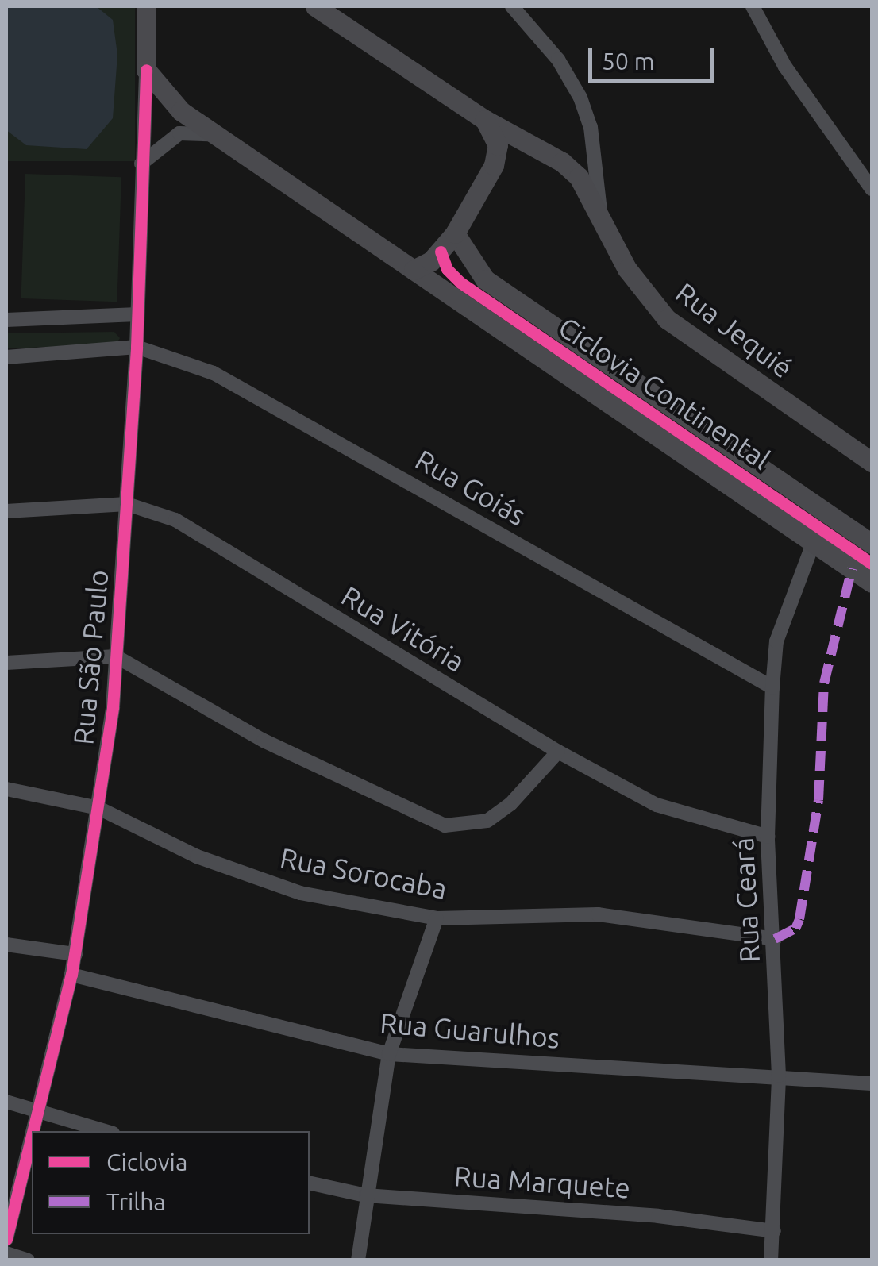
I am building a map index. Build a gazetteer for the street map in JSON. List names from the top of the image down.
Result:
{
  "streets": {
    "main road": ["Rua Jequié"],
    "street": [
      "Rua Goiás",
      "Rua Vitória",
      "Rua São Paulo",
      "Rua Sorocaba",
      "Rua Ceará",
      "Rua Guarulhos",
      "Rua Marquete"
    ],
    "cycle path": ["Ciclovia Continental"]
  },
  "crossings": [
    ["Rua Goiás", "Rua São Paulo"],
    ["Rua Goiás", "Rua Ceará"],
    ["Rua Vitória", "Rua São Paulo"],
    ["Rua Vitória", "Rua Ceará"],
    ["Rua São Paulo", "Rua Sorocaba"],
    ["Rua São Paulo", "Rua Guarulhos"],
    ["Rua Sorocaba", "Rua Ceará"],
    ["Rua Ceará", "Rua Guarulhos"],
    ["Rua Ceará", "Rua Marquete"]
  ],
  "legend": ["Ciclovia", "Trilha"],
  "scale_bar": "50 m"
}
